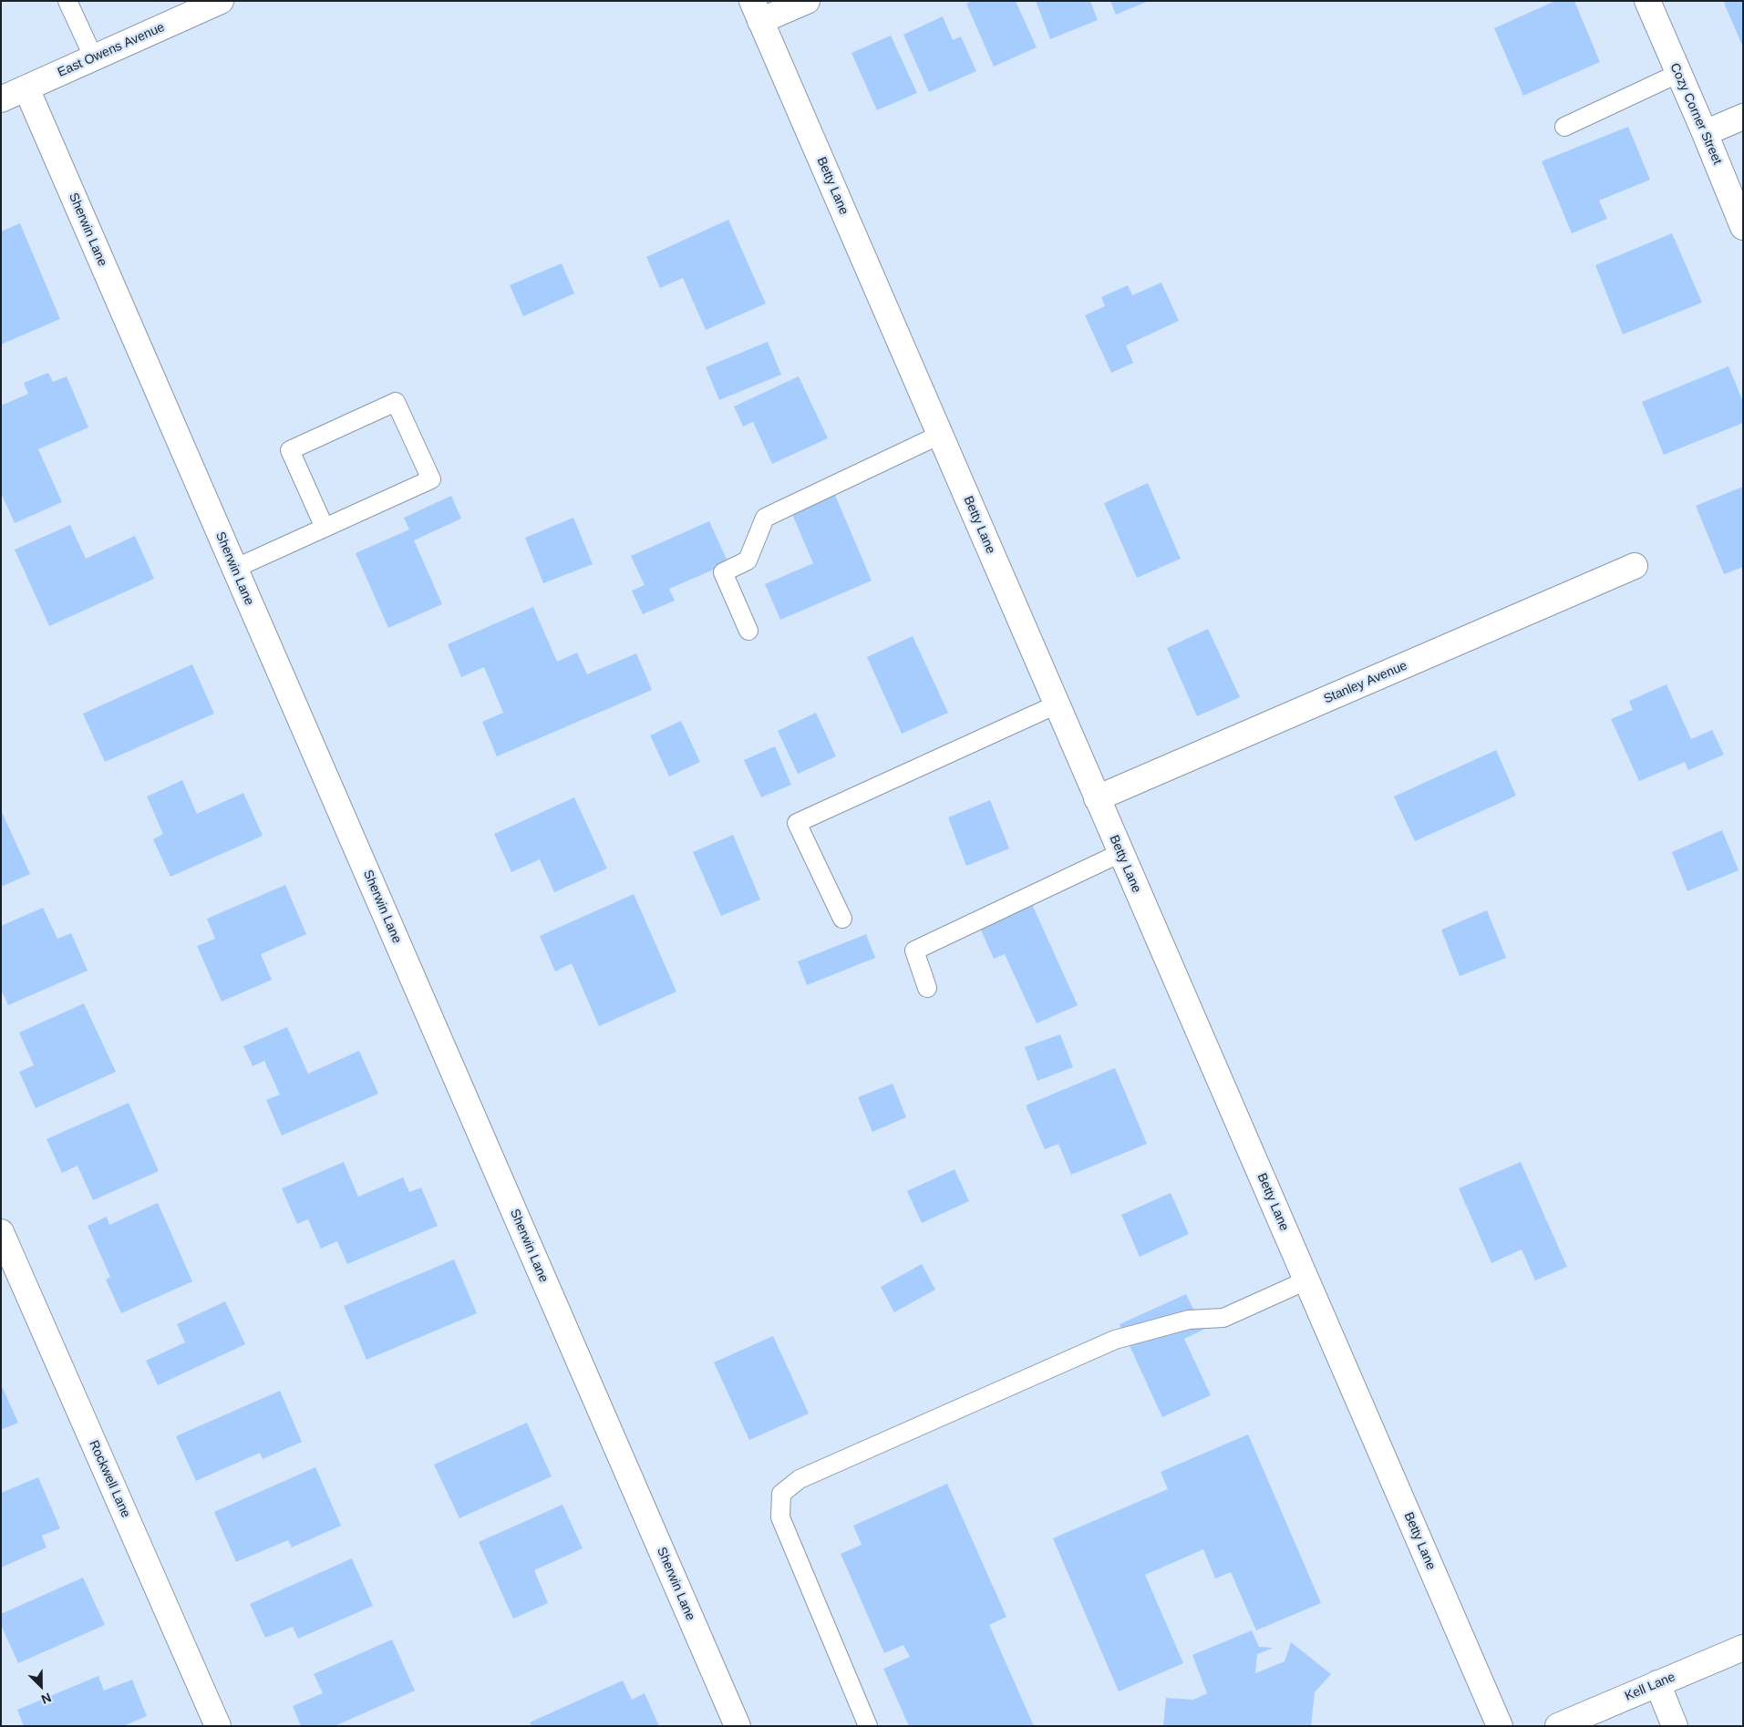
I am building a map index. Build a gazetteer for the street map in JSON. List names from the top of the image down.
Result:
{
  "streets": {
    "street": [
      "East Owens Avenue",
      "Cozy Corner Street",
      "Betty Lane",
      "Sherwin Lane",
      "Stanley Avenue",
      "Rockwell Lane",
      "Kell Lane"
    ]
  },
  "crossings": [
    ["East Owens Avenue", "Sherwin Lane"],
    ["Betty Lane", "Stanley Avenue"]
  ],
  "north": "bottom right"
}
